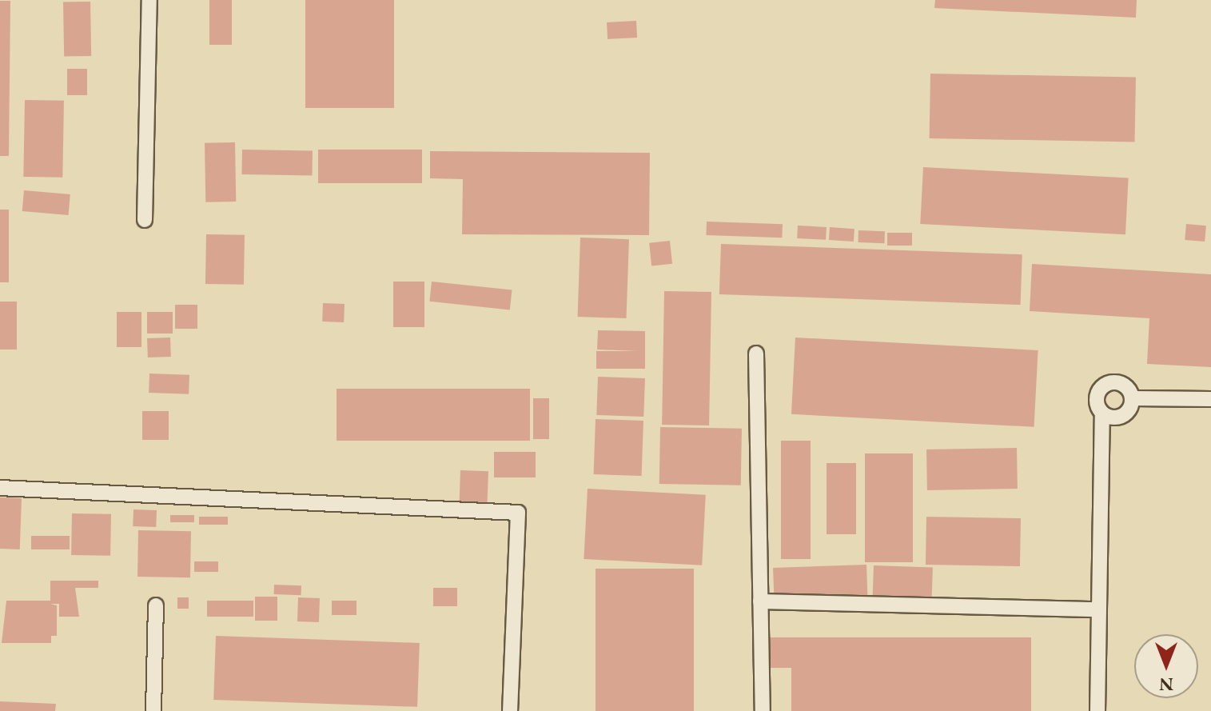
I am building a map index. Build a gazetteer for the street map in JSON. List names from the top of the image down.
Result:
{
  "north": "bottom"
}
